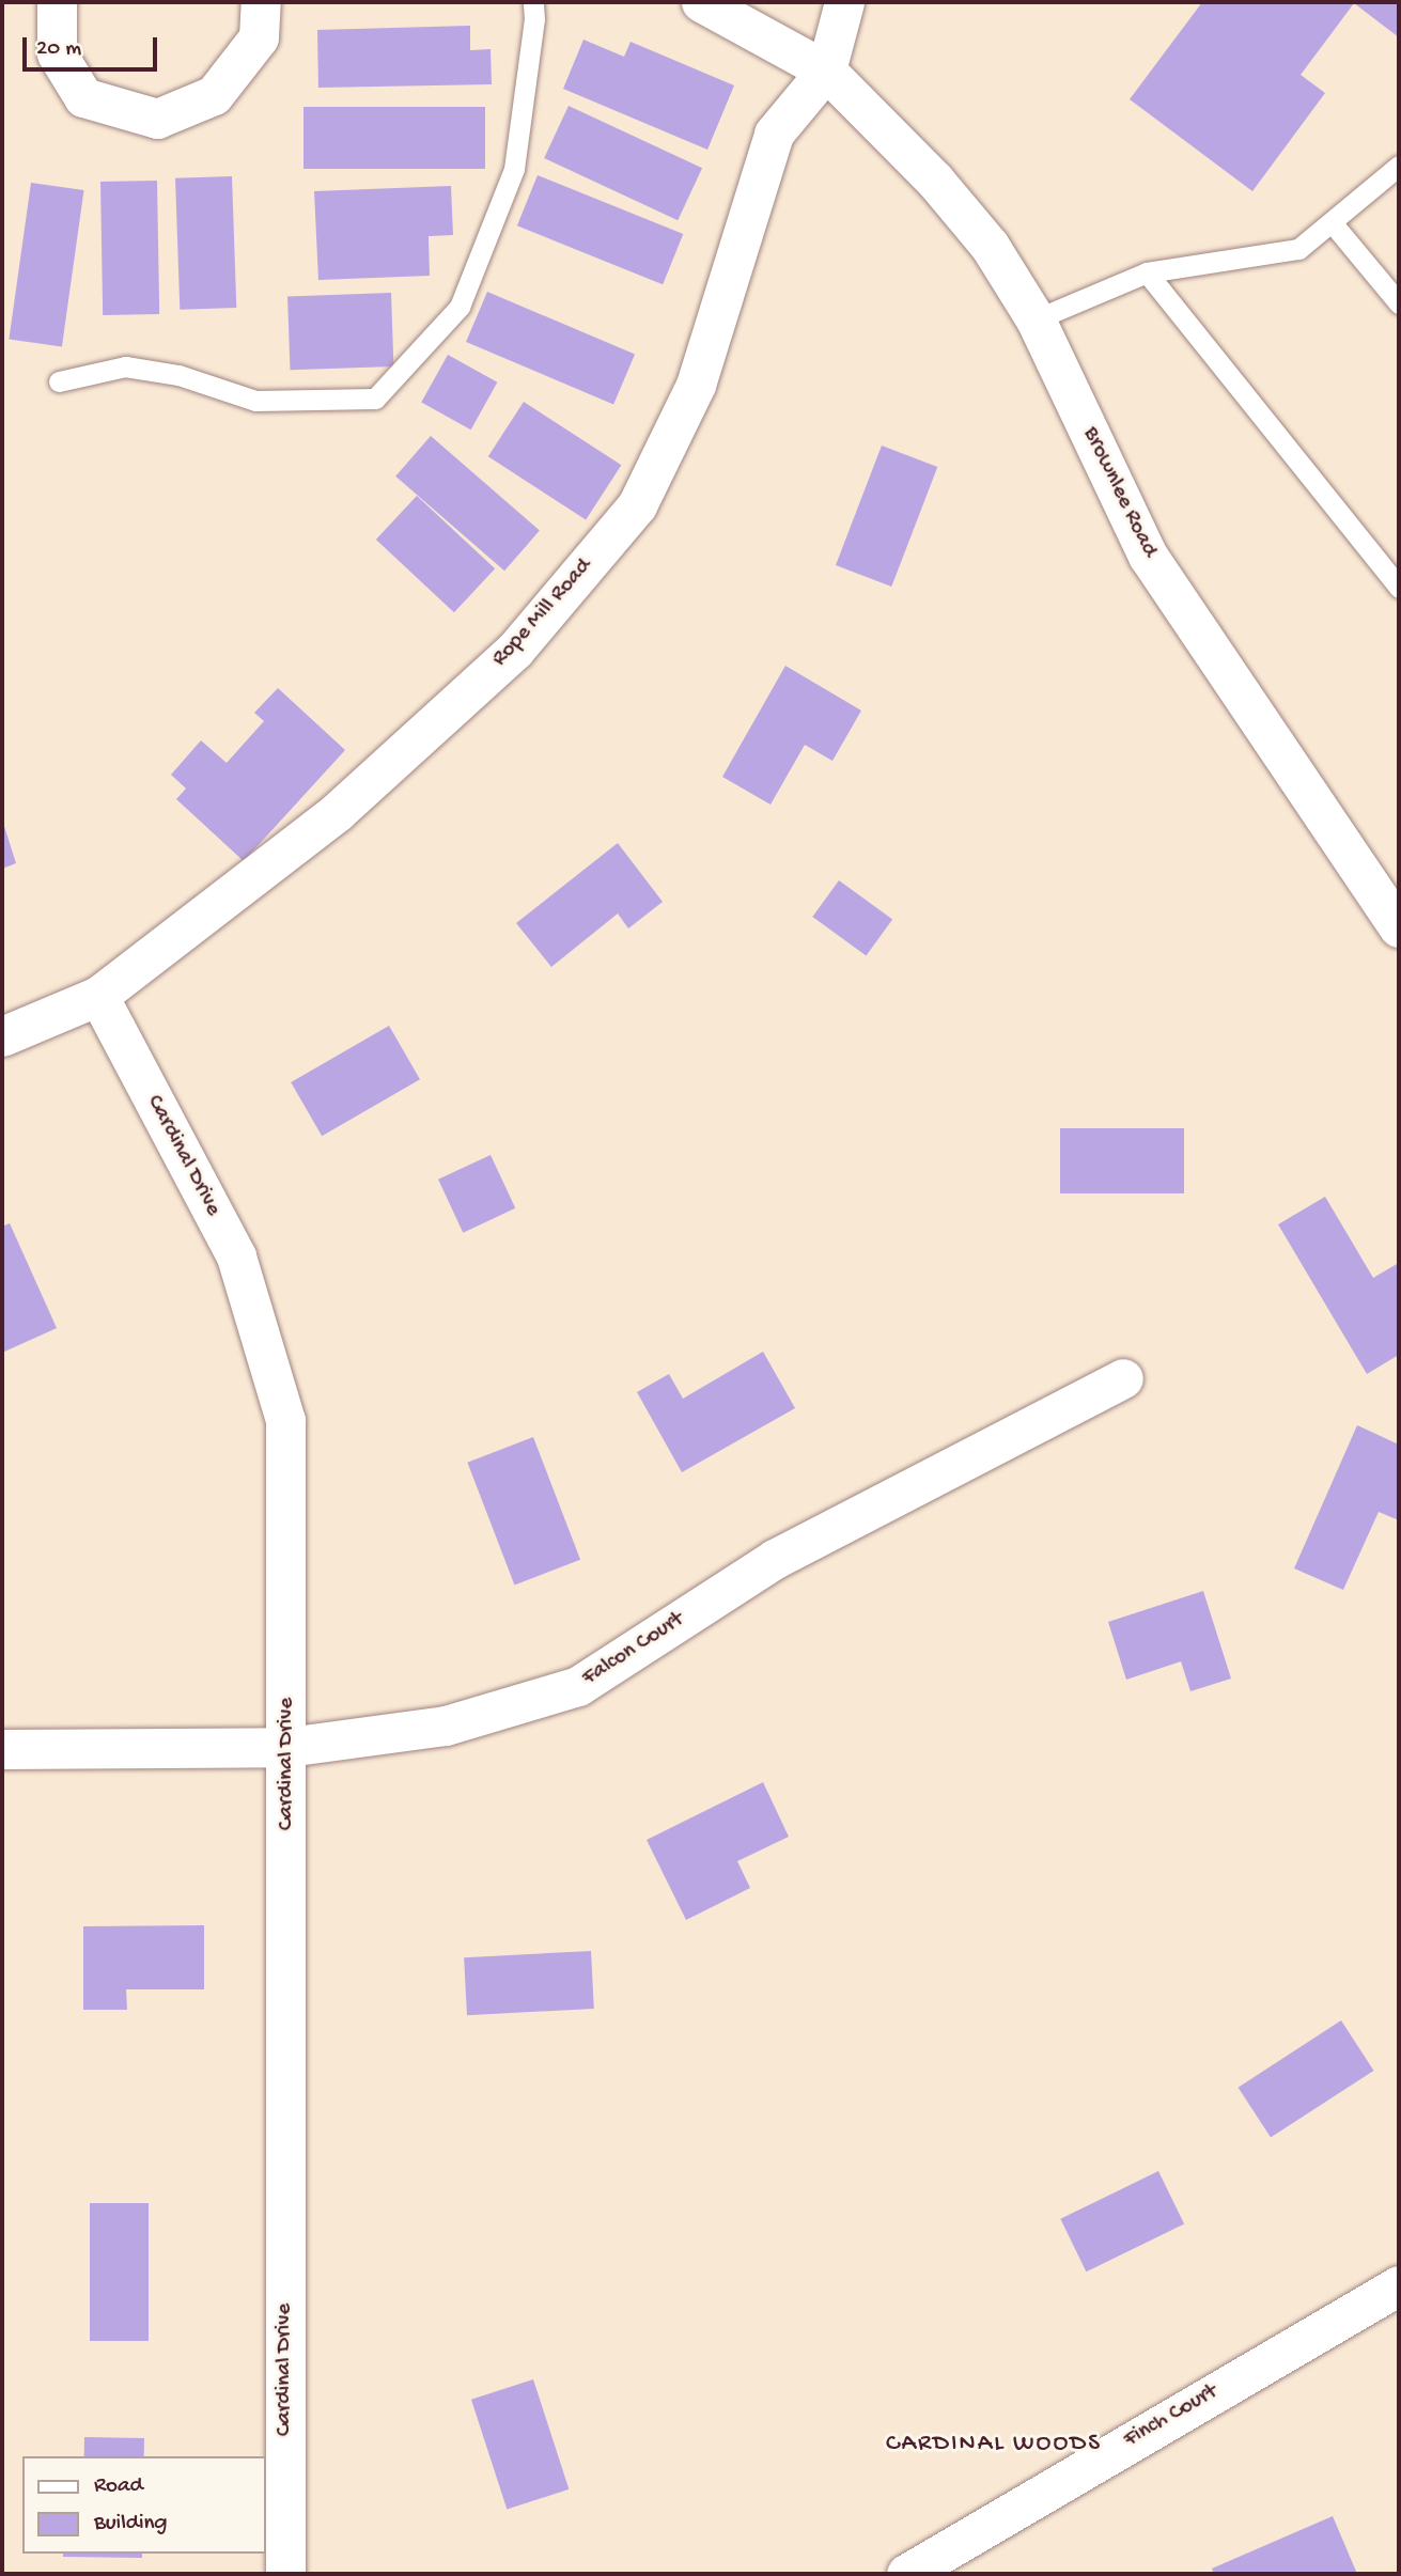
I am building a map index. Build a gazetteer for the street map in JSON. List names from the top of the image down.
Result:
{
  "streets": {
    "street": [
      "Brownlee Road",
      "Rope Mill Road",
      "Cardinal Drive",
      "Falcon Court",
      "Finch Court"
    ]
  },
  "crossings": [
    ["Brownlee Road", "Rope Mill Road"],
    ["Rope Mill Road", "Cardinal Drive"],
    ["Cardinal Drive", "Falcon Court"]
  ],
  "districts": ["CARDINAL WOODS"],
  "legend": ["Road", "Building"],
  "scale_bar": "20 m"
}
